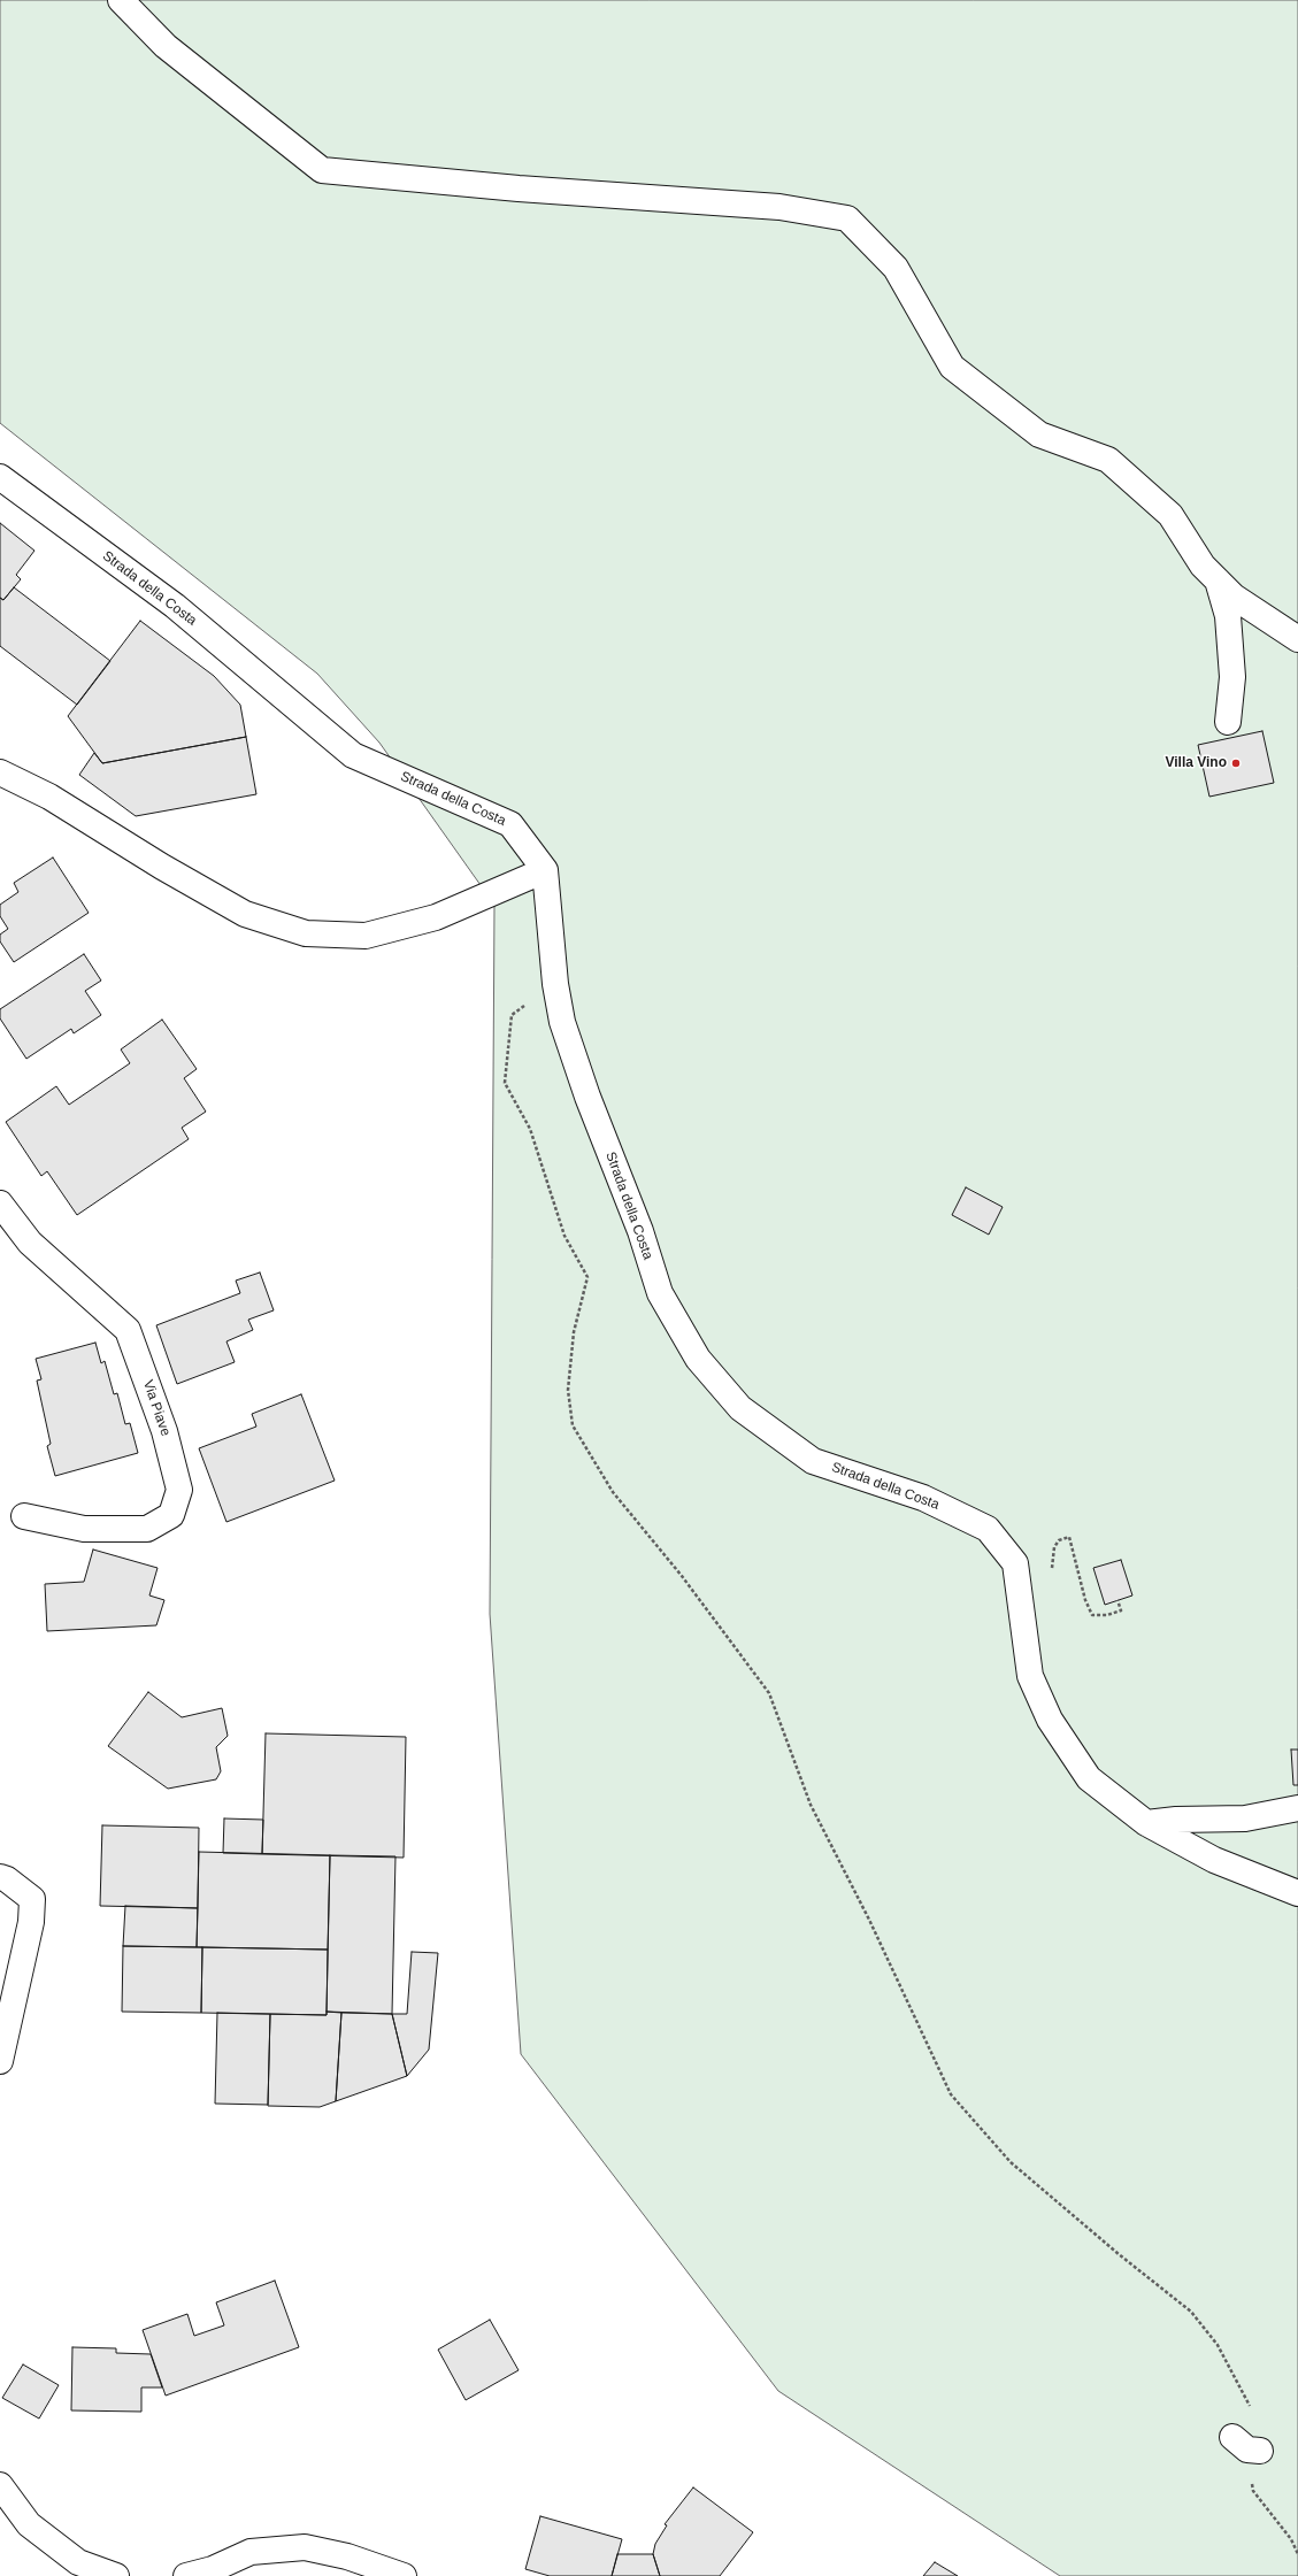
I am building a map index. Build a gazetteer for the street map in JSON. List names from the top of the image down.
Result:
{
  "streets": {
    "street": ["Strada della Costa", "Via Piave"]
  },
  "places": ["Villa Vino"]
}
